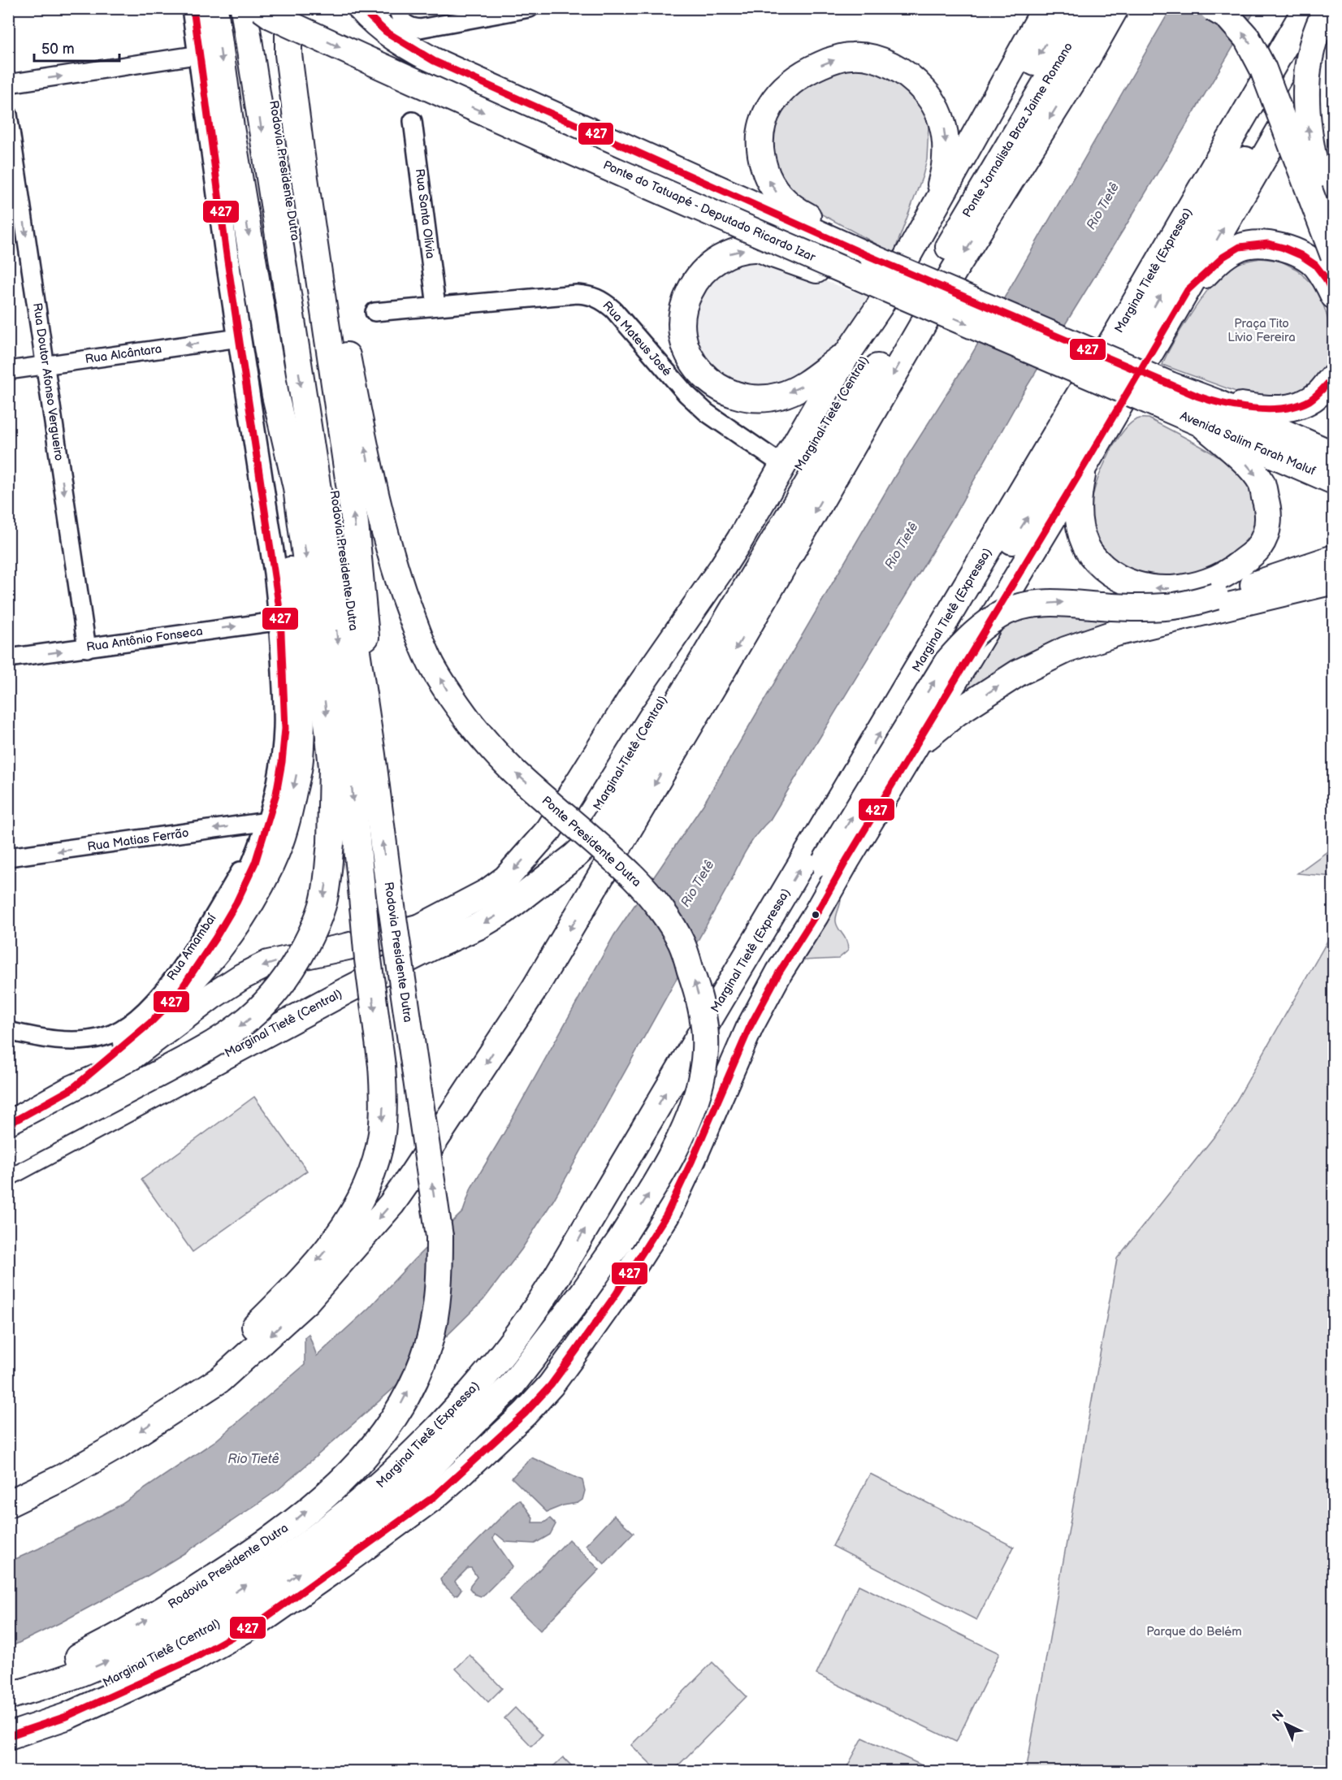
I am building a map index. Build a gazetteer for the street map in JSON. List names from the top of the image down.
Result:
{
  "streets": {
    "highway": [
      "Ponte Jornalista Braz Jaime Romano",
      "Rodovia Presidente Dutra",
      "Ponte do Tatuapé - Deputado Ricardo Izar",
      "Marginal Tietê (Expressa)",
      "Marginal Tietê (Central)",
      "Avenida Salim Farah Maluf",
      "Ponte Presidente Dutra"
    ],
    "main road": ["Rua Amambaí"],
    "street": [
      "Rua Santa Olívia",
      "Rua Mateus José",
      "Rua Alcântara",
      "Rua Doutor Afonso Vergueiro",
      "Rua Antônio Fonseca",
      "Rua Matias Ferrão"
    ]
  },
  "crossings": [
    ["Ponte Jornalista Braz Jaime Romano", "Marginal Tietê (Central)"],
    ["Rodovia Presidente Dutra", "Ponte do Tatuapé - Deputado Ricardo Izar"],
    ["Ponte do Tatuapé - Deputado Ricardo Izar", "Avenida Salim Farah Maluf"],
    ["Rua Santa Olívia", "Rua Mateus José"],
    ["Rua Alcântara", "Rua Doutor Afonso Vergueiro"],
    ["Rua Alcântara", "Rua Amambaí"],
    ["Rua Doutor Afonso Vergueiro", "Rua Antônio Fonseca"],
    ["Marginal Tietê (Central)", "Ponte Presidente Dutra"],
    ["Rua Antônio Fonseca", "Rua Amambaí"],
    ["Rua Matias Ferrão", "Rua Amambaí"]
  ],
  "one_way": [
    "Rua Alcântara",
    "Rua Doutor Afonso Vergueiro",
    "Rua Antônio Fonseca",
    "Rua Matias Ferrão"
  ],
  "water": ["Rio Tietê"],
  "parks": ["Praça Tito Livio Fereira", "Parque do Belém"],
  "lines": ["transit line 427"],
  "scale_bar": "50 m",
  "north": "top left"
}
